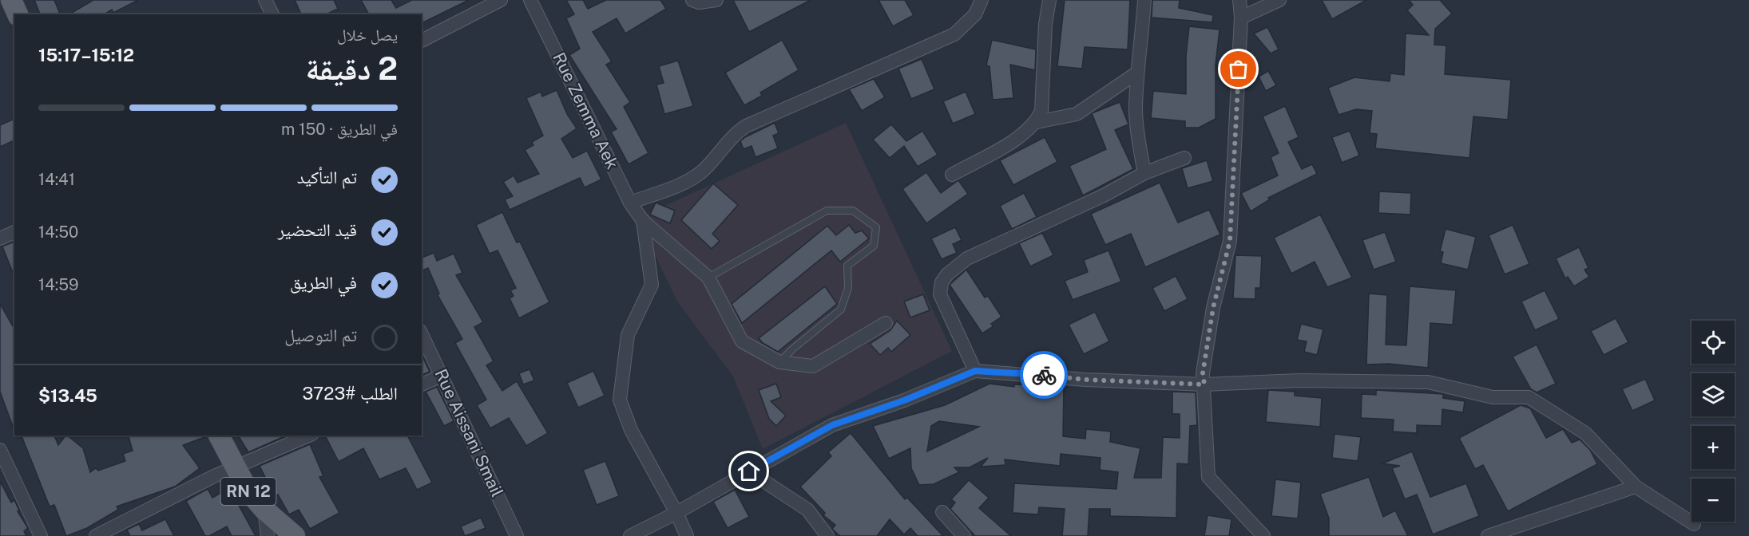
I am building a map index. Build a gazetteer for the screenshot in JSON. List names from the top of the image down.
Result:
{
  "streets": {
    "main road": ["RN 12"],
    "street": ["Rue Zemma Aek", "Rue Aissani Smail"]
  },
  "page": {
    "heading": ["2 دقيقة", "يصل خلال", "15:12–15:17"],
    "panel": ["الطلب #3723", "$13.45"],
    "bar": "في الطريق · 150 m",
    "list": [
      ["تم التأكيد", "14:41"],
      ["قيد التحضير", "14:50"],
      ["في الطريق", "14:59"],
      "تم التوصيل"
    ],
    "map_buttons": ["+", "−"]
  }
}
